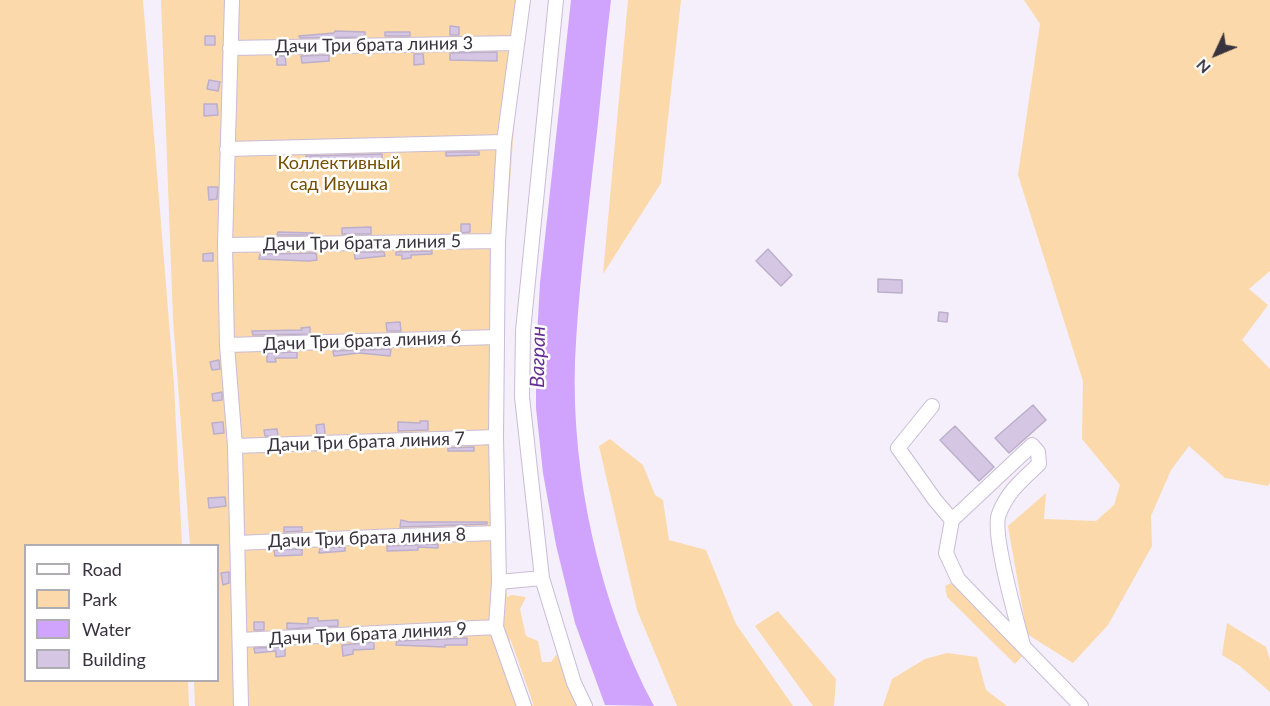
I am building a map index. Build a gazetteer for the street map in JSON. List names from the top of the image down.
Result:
{
  "streets": {
    "street": [
      "Дачи Три брата линия 3",
      "Дачи Три брата линия 5",
      "Дачи Три брата линия 6",
      "Дачи Три брата линия 7",
      "Дачи Три брата линия 8",
      "Дачи Три брата линия 9"
    ]
  },
  "water": ["Вагран"],
  "parks": ["Коллективный сад Ивушка"],
  "legend": [
    "Road",
    "Park",
    "Water",
    "Building"
  ],
  "north": "bottom left"
}
